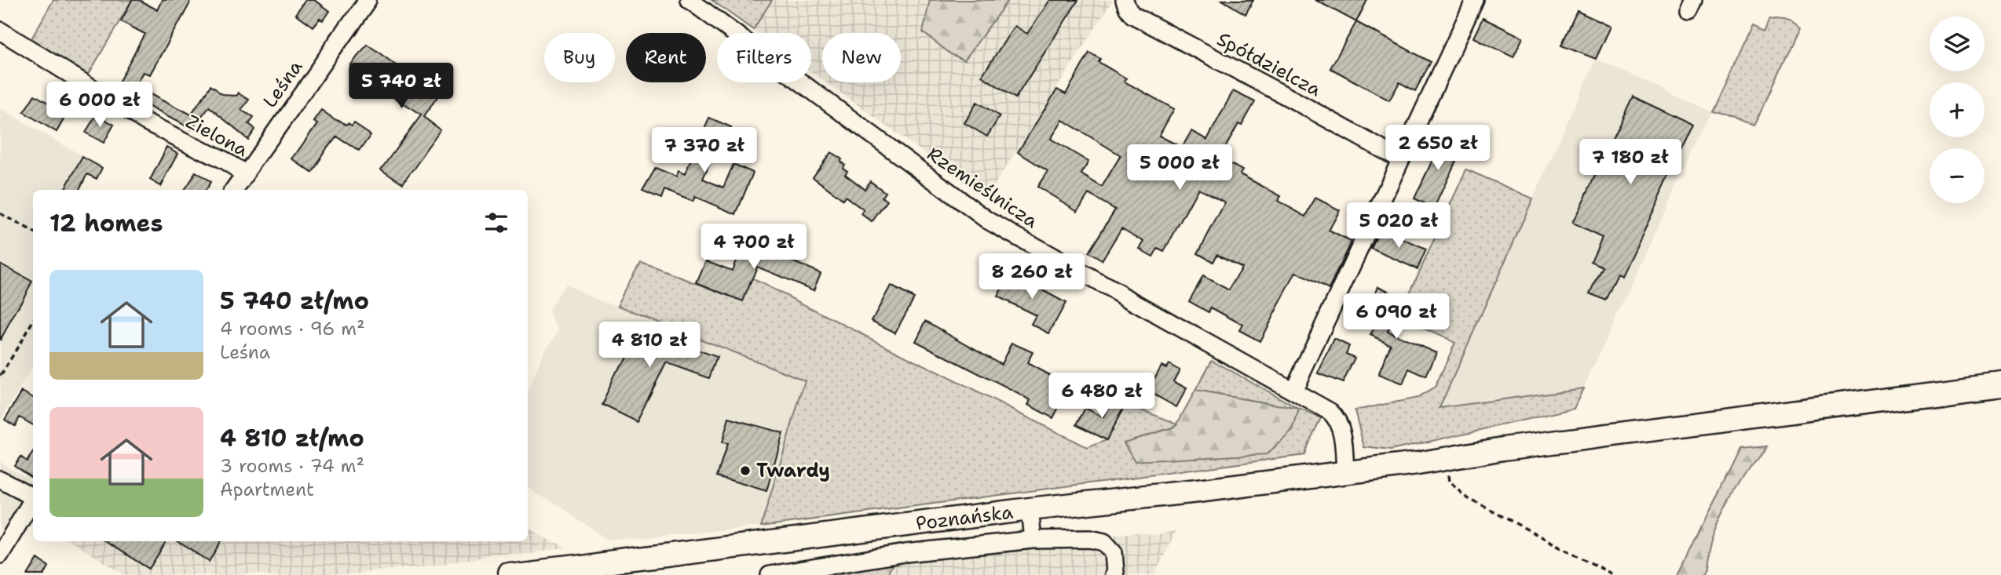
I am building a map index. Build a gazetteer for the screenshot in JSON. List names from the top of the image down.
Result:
{
  "streets": {
    "main road": ["Poznańska"],
    "street": [
      "Spółdzielcza",
      "Leśna",
      "Zielona",
      "Rzemieślnicza"
    ]
  },
  "crossings": [
    ["Leśna", "Zielona"],
    ["Rzemieślnicza", "Poznańska"]
  ],
  "places": ["Twardy"],
  "page": {
    "map_buttons": ["+", "−"],
    "chip": [
      "Buy",
      "Rent",
      "Filters",
      "New"
    ],
    "price": [
      "5 740 zł",
      "6 000 zł",
      "2 650 zł",
      "7 370 zł",
      "7 180 zł",
      "5 000 zł",
      "5 020 zł",
      "4 700 zł",
      "8 260 zł",
      "6 090 zł",
      "4 810 zł",
      "6 480 zł"
    ],
    "heading": "12 homes",
    "list": [
      {
        "name": "5 740 zł/mo",
        "note": "4 rooms · 96 m² · Leśna"
      },
      {
        "name": "4 810 zł/mo",
        "note": "3 rooms · 74 m² · Apartment"
      }
    ]
  }
}
